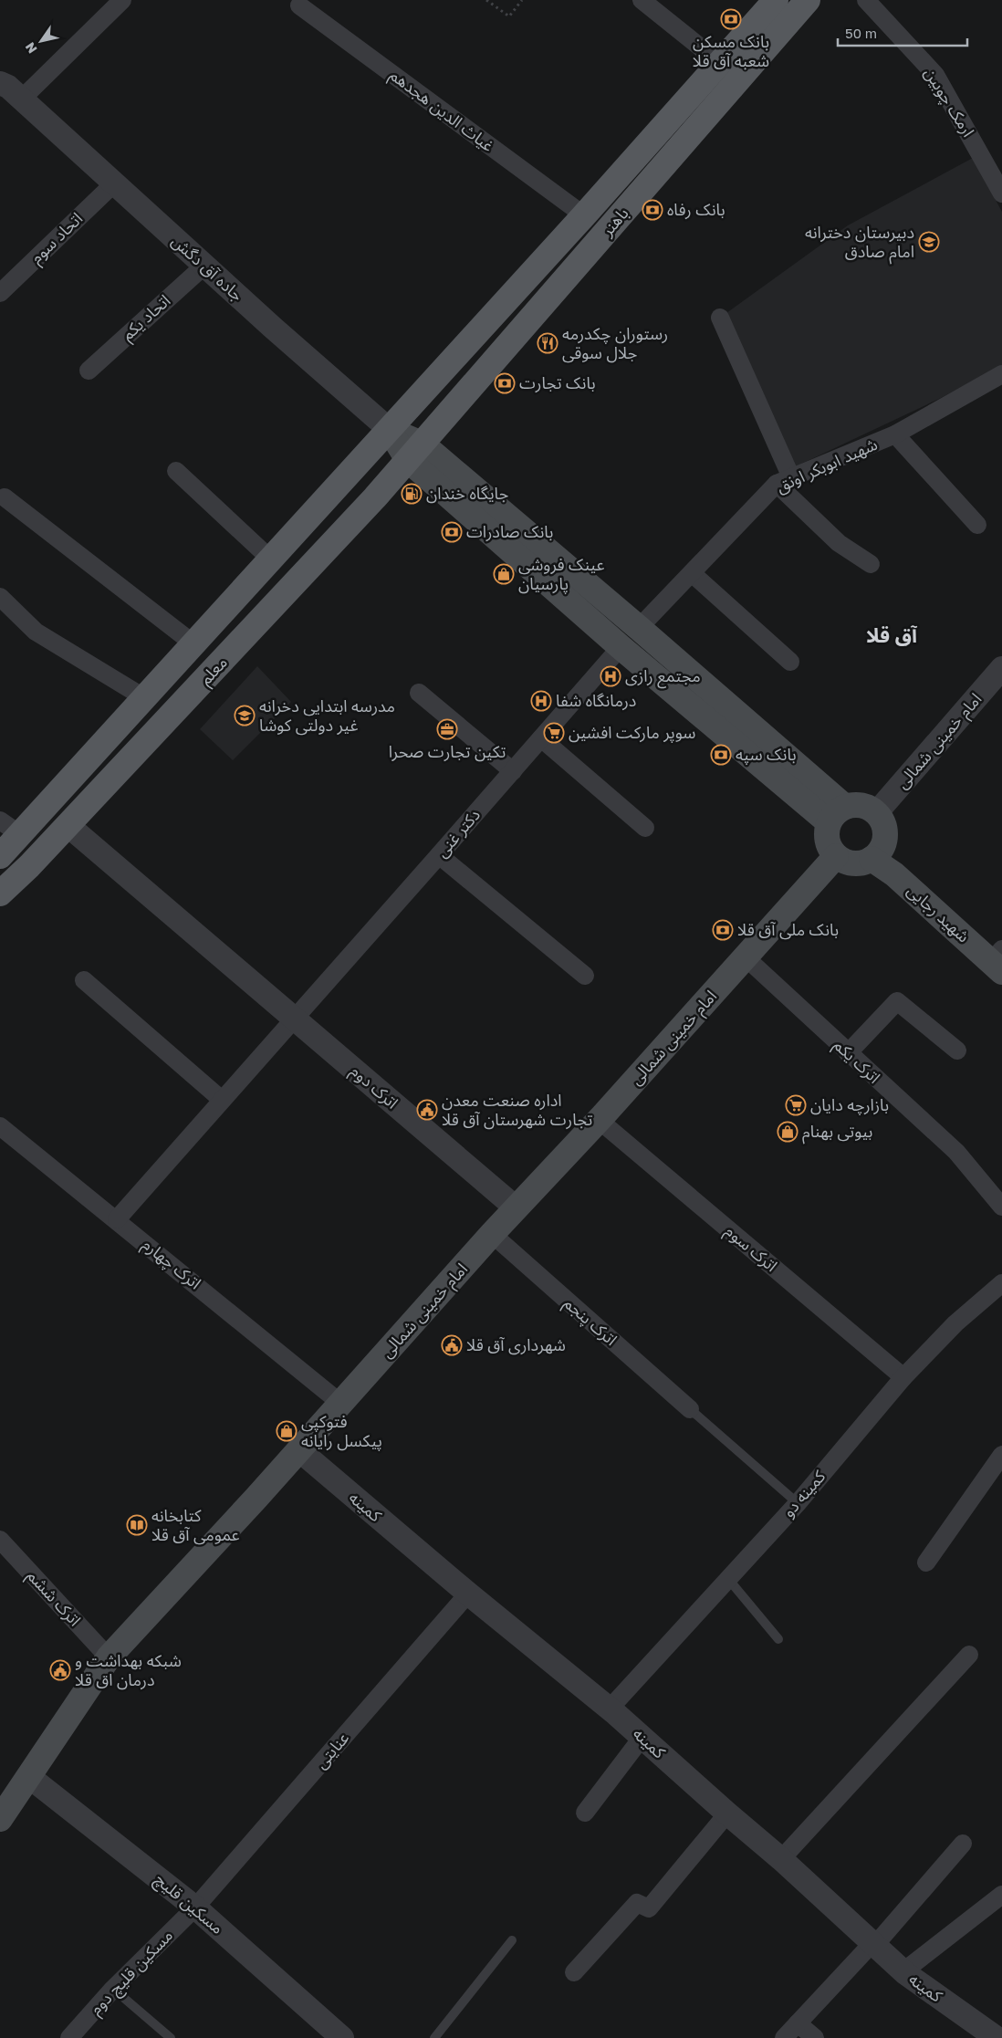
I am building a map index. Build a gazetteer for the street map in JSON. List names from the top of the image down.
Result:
{
  "streets": {
    "main road": [
      "باهنر",
      "معلم",
      "امام خمینی شمالی",
      "شهید رجایی"
    ],
    "street": [
      "ارمک چوبین",
      "غیاث الدین هجدهم",
      "اتحاد سوم",
      "جاده آق دگش",
      "اتحاد یکم",
      "شهید ابوبکر اونق",
      "دکتر غنی",
      "اترک یکم",
      "اترک دوم",
      "اترک سوم",
      "اترک چهارم",
      "اترک پنجم",
      "کمینه دو",
      "کمینه",
      "اترک ششم",
      "عنایتی",
      "مسکین قلیچ",
      "مسکین قلیچ دوم"
    ]
  },
  "crossings": [
    ["غیاث الدین هجدهم", "باهنر"],
    ["باهنر", "جاده آق دگش"],
    ["باهنر", "معلم"],
    ["اتحاد سوم", "جاده آق دگش"],
    ["جاده آق دگش", "اتحاد یکم"],
    ["جاده آق دگش", "معلم"],
    ["معلم", "اترک دوم"],
    ["امام خمینی شمالی", "شهید رجایی"],
    ["امام خمینی شمالی", "اترک یکم"],
    ["امام خمینی شمالی", "اترک دوم"],
    ["امام خمینی شمالی", "اترک سوم"],
    ["امام خمینی شمالی", "اترک چهارم"],
    ["امام خمینی شمالی", "اترک پنجم"],
    ["امام خمینی شمالی", "کمینه"],
    ["امام خمینی شمالی", "اترک ششم"],
    ["امام خمینی شمالی", "مسکین قلیچ"],
    ["دکتر غنی", "اترک دوم"],
    ["دکتر غنی", "اترک چهارم"],
    ["اترک سوم", "کمینه دو"],
    ["کمینه دو", "کمینه"],
    ["کمینه", "عنایتی"],
    ["عنایتی", "مسکین قلیچ"],
    ["عنایتی", "مسکین قلیچ دوم"],
    ["مسکین قلیچ", "مسکین قلیچ دوم"]
  ],
  "districts": ["آق قلا"],
  "places": {
    "bank": [
      "بانک مسکن شعبه آق قلا",
      "بانک رفاه",
      "بانک تجارت",
      "بانک صادرات",
      "بانک سپه",
      "بانک ملی آق قلا"
    ],
    "school or university": ["دبیرستان دخترانه امام صادق", "مدرسه ابتدایی دخرانه غیر دولتی کوشا"],
    "restaurant": ["رستوران چکدرمه جلال سوقی"],
    "fuel station": ["جایگاه خندان"],
    "shop": ["عینک فروشی پارسیان", "بیوتی بهنام", "فتوکپی پیکسل رایانه"],
    "hospital": ["مجتمع رازی", "درمانگاه شفا"],
    "office": ["تکین تجارت صحرا"],
    "supermarket": ["سوپر مارکت افشین", "بازارچه دایان"],
    "public building": ["اداره صنعت معدن تجارت شهرستان آق قلا", "شهرداری آق قلا", "شبکه بهداشت و درمان اق قلا"],
    "library": ["کتابخانه عمومی آق قلا"]
  },
  "scale_bar": "50 m",
  "north": "bottom left"
}
